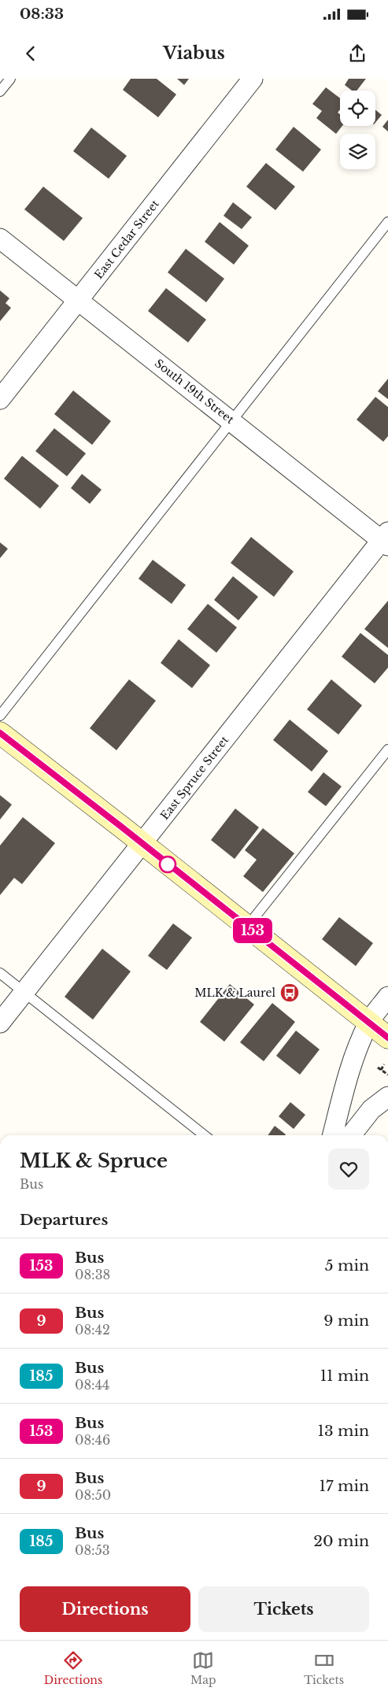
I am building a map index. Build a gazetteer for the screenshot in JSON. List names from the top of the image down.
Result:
{
  "streets": {
    "street": ["East Cedar Street", "South 19th Street", "East Spruce Street"]
  },
  "crossings": [
    ["East Cedar Street", "South 19th Street"],
    ["South 19th Street", "East Spruce Street"]
  ],
  "places": {
    "bus stop": ["MLK & Laurel"]
  },
  "lines": ["bus line 153"],
  "page": {
    "status": "08:33",
    "header": "Viabus",
    "on_map": "153",
    "heading": [
      ["MLK & Spruce", "Bus"],
      "Departures"
    ],
    "list": [
      {
        "mark": "153",
        "name": "Bus",
        "note": "08:38",
        "value": "5 min"
      },
      {
        "mark": "9",
        "name": "Bus",
        "note": "08:42",
        "value": "9 min"
      },
      {
        "mark": "185",
        "name": "Bus",
        "note": "08:44",
        "value": "11 min"
      },
      {
        "mark": "153",
        "name": "Bus",
        "note": "08:46",
        "value": "13 min"
      },
      {
        "mark": "9",
        "name": "Bus",
        "note": "08:50",
        "value": "17 min"
      },
      {
        "mark": "185",
        "name": "Bus",
        "note": "08:53",
        "value": "20 min"
      }
    ],
    "buttons": ["Directions", "Tickets"],
    "tabs": ["Directions", "Map", "Tickets"]
  }
}
